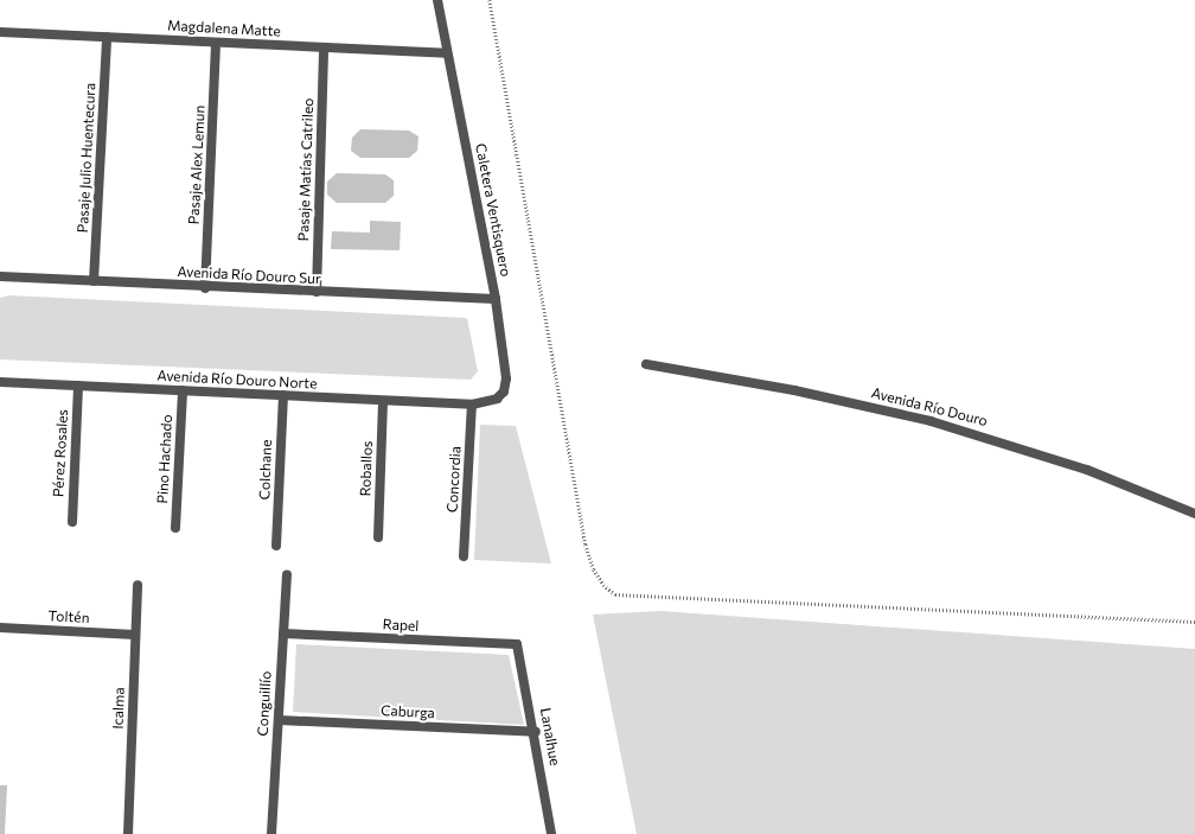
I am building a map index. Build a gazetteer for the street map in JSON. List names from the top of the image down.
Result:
{
  "streets": {
    "street": [
      "Magdalena Matte",
      "Pasaje Julio Huentecura",
      "Pasaje Alex Lemun",
      "Pasaje Matías Catrileo",
      "Caletera Ventisquero",
      "Avenida Río Douro Sur",
      "Avenida Río Douro Norte",
      "Avenida Río Douro",
      "Pérez Rosales",
      "Pino Hachado",
      "Roballos",
      "Colchane",
      "Concordia",
      "Toltén",
      "Rapel",
      "Conguillío",
      "Icalma",
      "Caburga",
      "Lanalhue"
    ]
  },
  "crossings": [
    ["Magdalena Matte", "Pasaje Julio Huentecura"],
    ["Magdalena Matte", "Pasaje Alex Lemun"],
    ["Magdalena Matte", "Pasaje Matías Catrileo"],
    ["Magdalena Matte", "Caletera Ventisquero"],
    ["Pasaje Julio Huentecura", "Avenida Río Douro Sur"],
    ["Pasaje Alex Lemun", "Avenida Río Douro Sur"],
    ["Pasaje Matías Catrileo", "Avenida Río Douro Sur"],
    ["Caletera Ventisquero", "Avenida Río Douro Sur"],
    ["Caletera Ventisquero", "Avenida Río Douro Norte"],
    ["Caletera Ventisquero", "Concordia"],
    ["Avenida Río Douro Norte", "Pérez Rosales"],
    ["Avenida Río Douro Norte", "Pino Hachado"],
    ["Avenida Río Douro Norte", "Roballos"],
    ["Avenida Río Douro Norte", "Colchane"],
    ["Avenida Río Douro Norte", "Concordia"],
    ["Toltén", "Icalma"],
    ["Rapel", "Conguillío"],
    ["Rapel", "Lanalhue"],
    ["Conguillío", "Caburga"],
    ["Caburga", "Lanalhue"]
  ]
}
